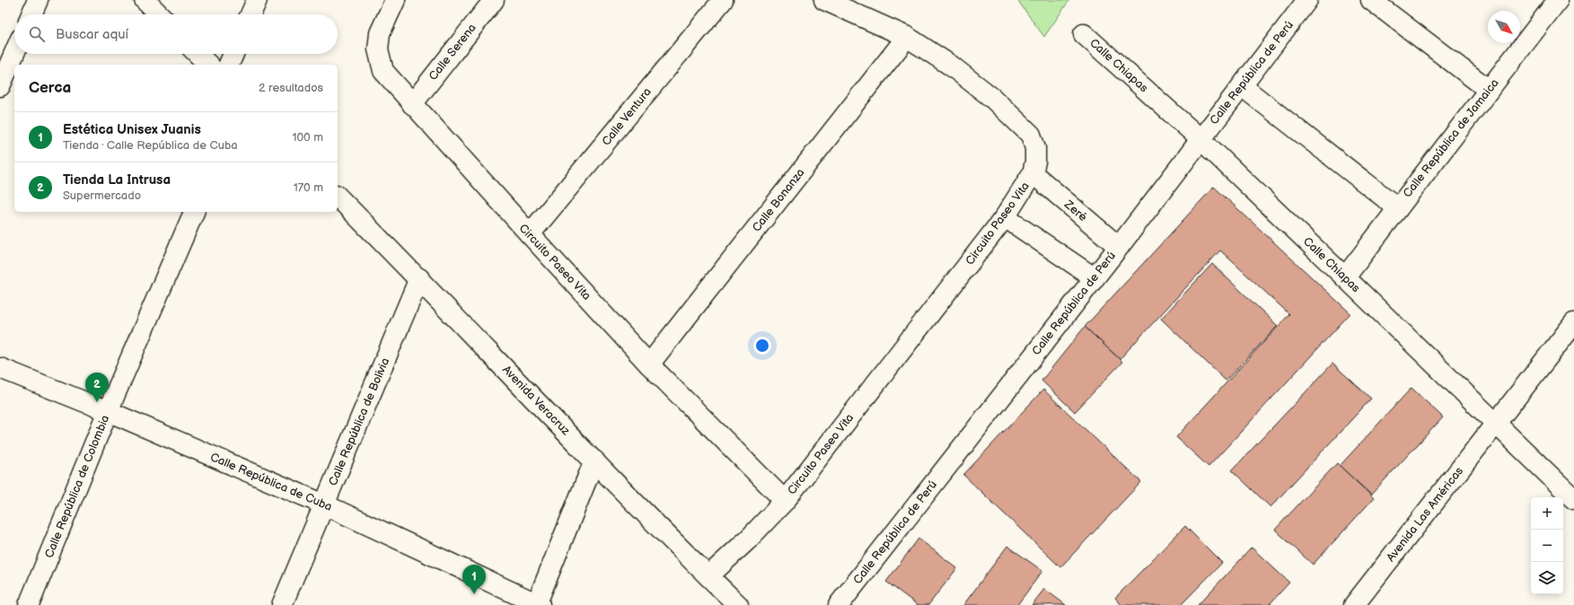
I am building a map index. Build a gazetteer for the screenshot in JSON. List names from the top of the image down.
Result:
{
  "streets": {
    "street": [
      "Calle Serena",
      "Calle Chiapas",
      "Calle República de Perú",
      "Calle Ventura",
      "Calle República de Jamaica",
      "Calle Bonanza",
      "Zeré",
      "Circuito Paseo Vita",
      "Avenida Veracruz",
      "Calle República de Bolivia",
      "Calle República de Cuba",
      "Calle República de Colombia",
      "Avenida Las Américas"
    ]
  },
  "crossings": [
    ["Calle Serena", "Circuito Paseo Vita"],
    ["Calle Chiapas", "Calle República de Perú"],
    ["Calle Chiapas", "Calle República de Jamaica"],
    ["Calle Chiapas", "Avenida Las Américas"],
    ["Calle República de Perú", "Zeré"],
    ["Calle Ventura", "Circuito Paseo Vita"],
    ["Calle Bonanza", "Circuito Paseo Vita"],
    ["Zeré", "Circuito Paseo Vita"],
    ["Circuito Paseo Vita", "Avenida Veracruz"],
    ["Avenida Veracruz", "Calle República de Bolivia"],
    ["Calle República de Bolivia", "Calle República de Cuba"],
    ["Calle República de Cuba", "Calle República de Colombia"]
  ],
  "north": "bottom right",
  "page": {
    "search": "Buscar aquí",
    "heading": ["Cerca", "2 resultados"],
    "list": [
      {
        "mark": "1",
        "name": "Estética Unisex Juanis",
        "note": "Tienda · Calle República de Cuba",
        "value": "100 m"
      },
      {
        "mark": "2",
        "name": "Tienda La Intrusa",
        "note": "Supermercado",
        "value": "170 m"
      }
    ],
    "pins": ["2", "1"],
    "map_buttons": ["+", "−"]
  }
}
